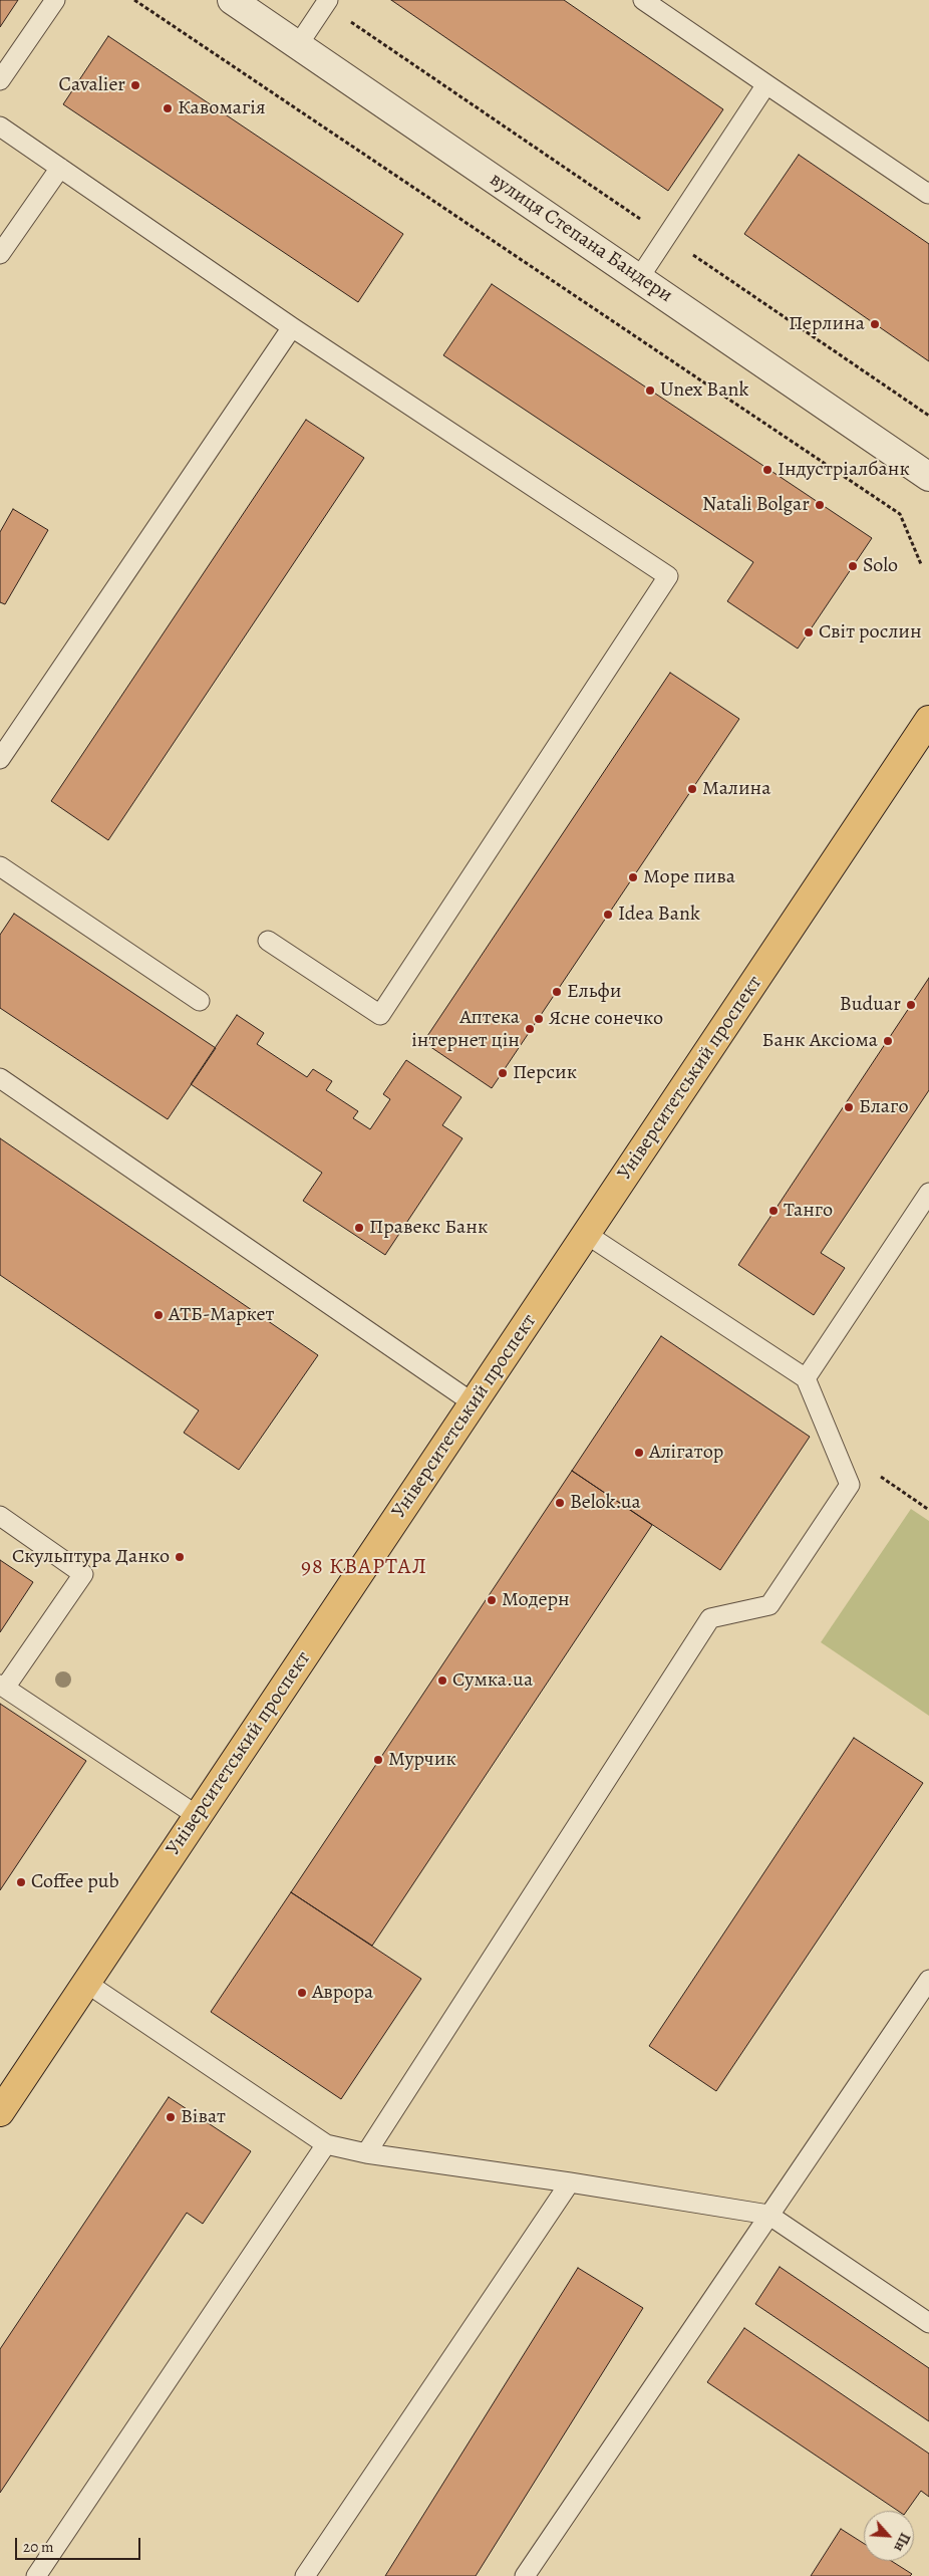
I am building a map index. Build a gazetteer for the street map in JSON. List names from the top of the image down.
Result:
{
  "streets": {
    "main road": ["Університетський проспект"],
    "street": ["вулиця Степана Бандери"]
  },
  "districts": ["98 КВАРТАЛ"],
  "places": [
    "Cavalier",
    "Кавомагія",
    "Перлина",
    "Unex Bank",
    "Індустріалбанк",
    "Natali Bolgar",
    "Solo",
    "Світ рослин",
    "Малина",
    "Море пива",
    "Idea Bank",
    "Ельфи",
    "Buduar",
    "Ясне сонечко",
    "Аптека інтернет цін",
    "Банк Аксіома",
    "Персик",
    "Благо",
    "Танго",
    "Правекс Банк",
    "АТБ-Маркет",
    "Алігатор",
    "Belok.ua",
    "Скульптура Данко",
    "Модерн",
    "Сумка.ua",
    "Мурчик",
    "Coffee pub",
    "Аврора",
    "Віват"
  ],
  "scale_bar": "20 m",
  "north": "bottom right"
}
